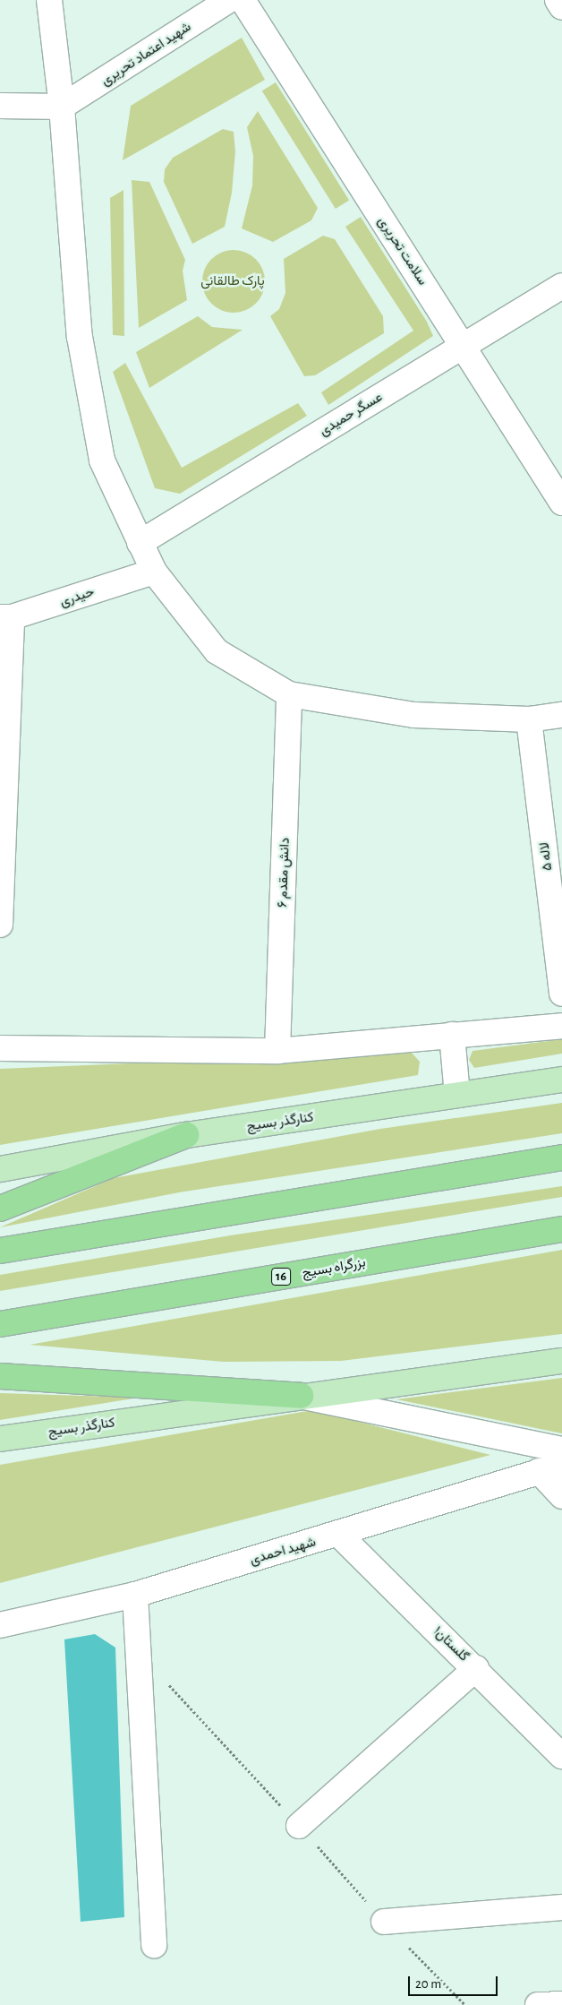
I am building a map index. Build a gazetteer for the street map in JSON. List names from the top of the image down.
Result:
{
  "streets": {
    "highway": ["بزرگراه بسیج", "16"],
    "main road": ["کنارگذر بسیج"],
    "street": [
      "شهید اعتماد تحریری",
      "سلامت تحریری",
      "عسگر حمیدی",
      "حیدری",
      "لاله ۵",
      "دانش مقدم ۶",
      "شهید احمدی",
      "گلستان۱"
    ]
  },
  "crossings": [
    ["سلامت تحریری", "عسگر حمیدی"],
    ["شهید احمدی", "گلستان۱"]
  ],
  "parks": ["پارک طالقانی"],
  "scale_bar": "20 m"
}
